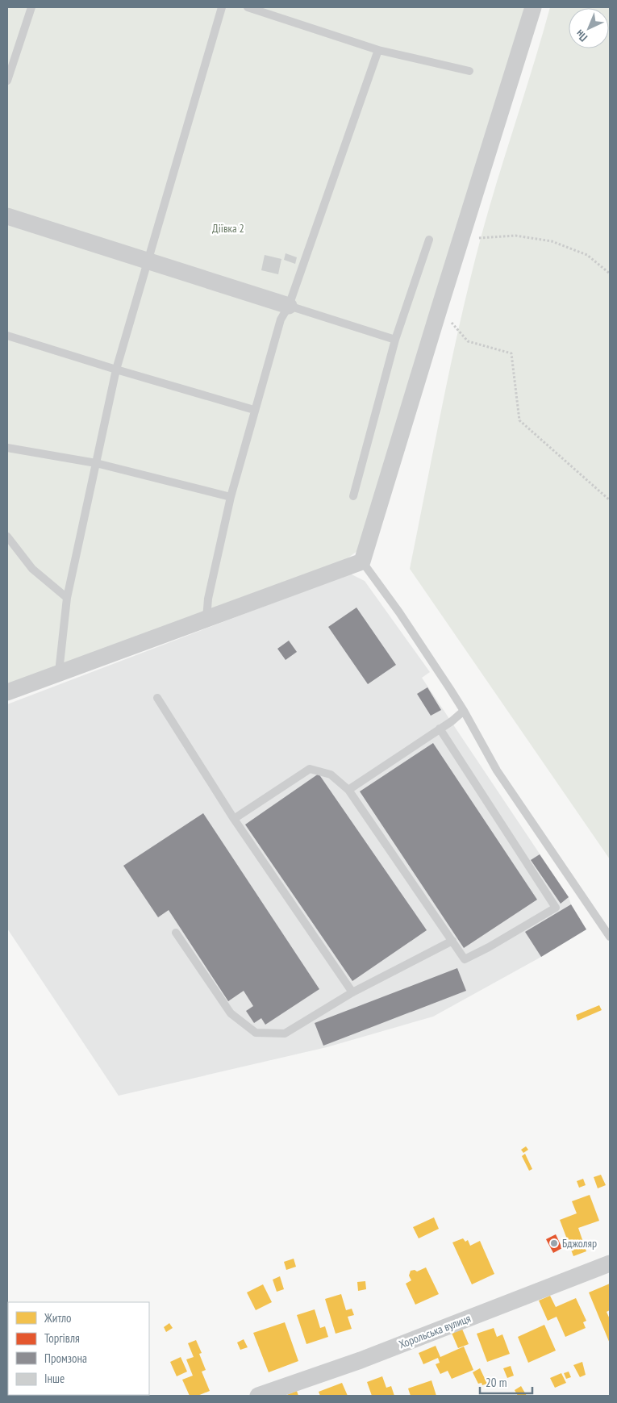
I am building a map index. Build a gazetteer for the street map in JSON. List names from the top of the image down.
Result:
{
  "streets": {
    "street": ["Хорольська вулиця"]
  },
  "parks": ["Діївка 2"],
  "places": ["Бджоляр"],
  "legend": [
    "Житло",
    "Торгівля",
    "Промзона",
    "Інше"
  ],
  "scale_bar": "20 m",
  "north": "bottom left"
}
